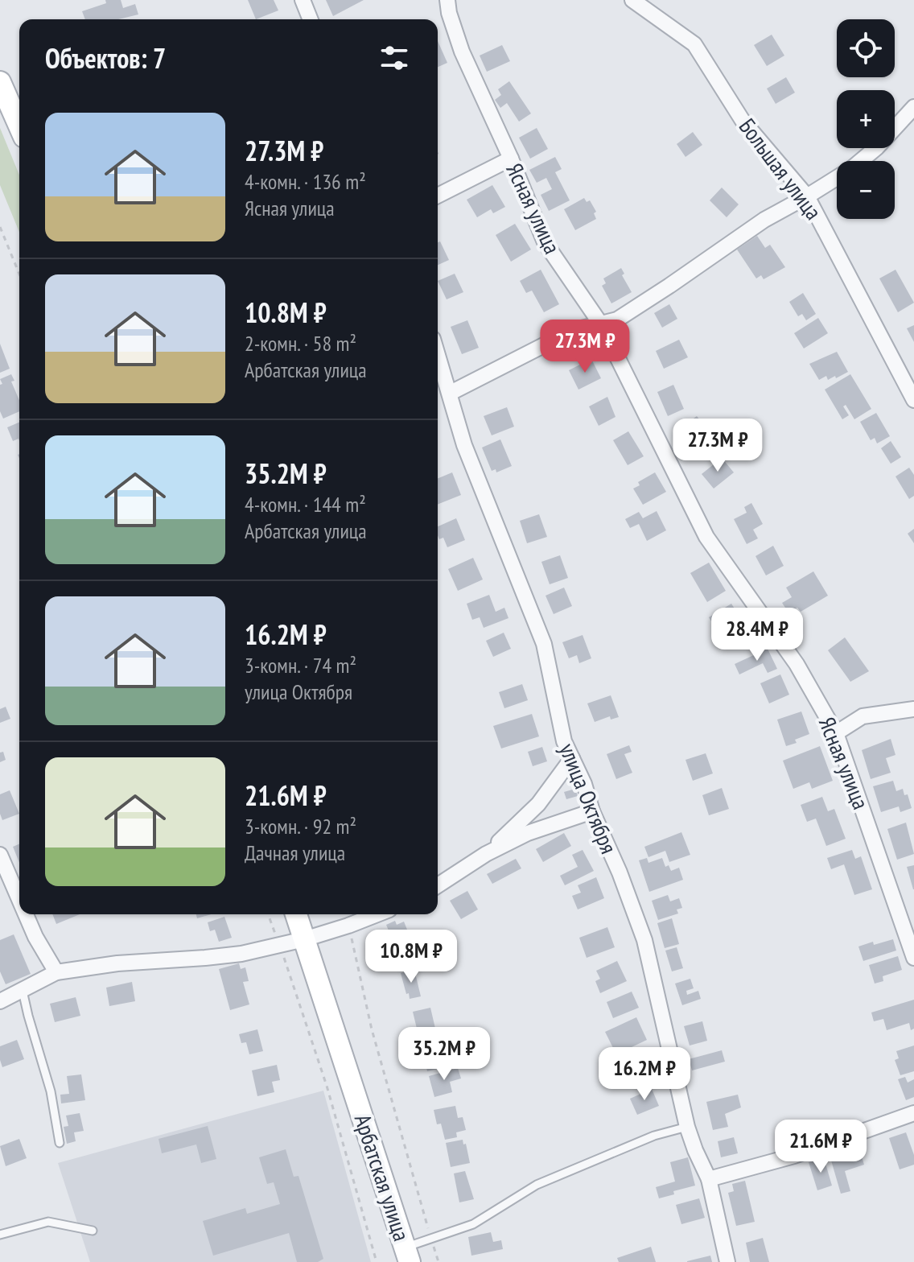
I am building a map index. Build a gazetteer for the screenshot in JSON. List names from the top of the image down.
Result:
{
  "streets": {
    "main road": ["Арбатская улица"],
    "street": ["Большая улица", "Ясная улица", "улица Октября"]
  },
  "page": {
    "map_buttons": ["+", "−"],
    "heading": "Объектов: 7",
    "list": [
      {
        "name": "27.3M ₽",
        "note": "4-комн. · 136 m² · Ясная улица"
      },
      {
        "name": "10.8M ₽",
        "note": "2-комн. · 58 m² · Арбатская улица"
      },
      {
        "name": "35.2M ₽",
        "note": "4-комн. · 144 m² · Арбатская улица"
      },
      {
        "name": "16.2M ₽",
        "note": "3-комн. · 74 m² · улица Октября"
      },
      {
        "name": "21.6M ₽",
        "note": "3-комн. · 92 m² · Дачная улица"
      }
    ],
    "price": [
      "27.3M ₽",
      "27.3M ₽",
      "28.4M ₽",
      "10.8M ₽",
      "35.2M ₽",
      "16.2M ₽",
      "21.6M ₽"
    ]
  }
}
